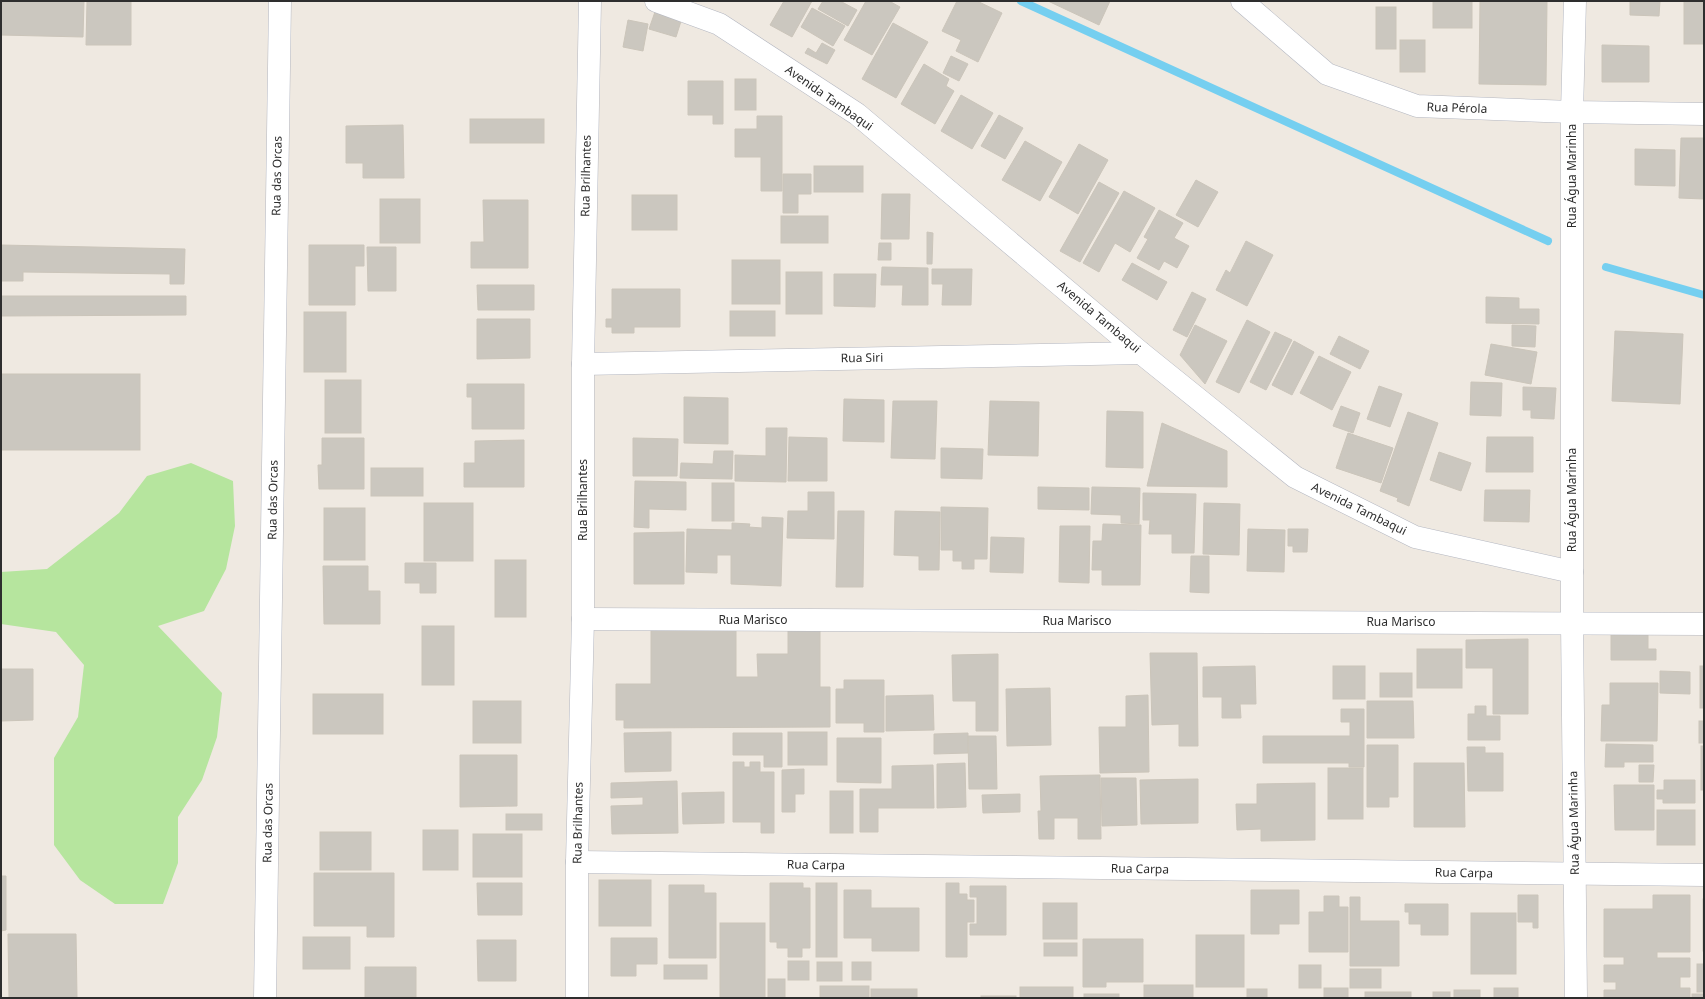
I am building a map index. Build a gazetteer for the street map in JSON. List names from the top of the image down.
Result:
{
  "streets": {
    "street": [
      "Avenida Tambaqui",
      "Rua Pérola",
      "Rua das Orcas",
      "Rua Brilhantes",
      "Rua Água Marinha",
      "Rua Siri",
      "Rua Marisco",
      "Rua Carpa"
    ]
  },
  "crossings": [
    ["Avenida Tambaqui", "Rua Água Marinha"],
    ["Avenida Tambaqui", "Rua Siri"],
    ["Rua Pérola", "Rua Água Marinha"],
    ["Rua Brilhantes", "Rua Siri"],
    ["Rua Brilhantes", "Rua Marisco"],
    ["Rua Brilhantes", "Rua Carpa"],
    ["Rua Água Marinha", "Rua Marisco"],
    ["Rua Água Marinha", "Rua Carpa"]
  ]
}
